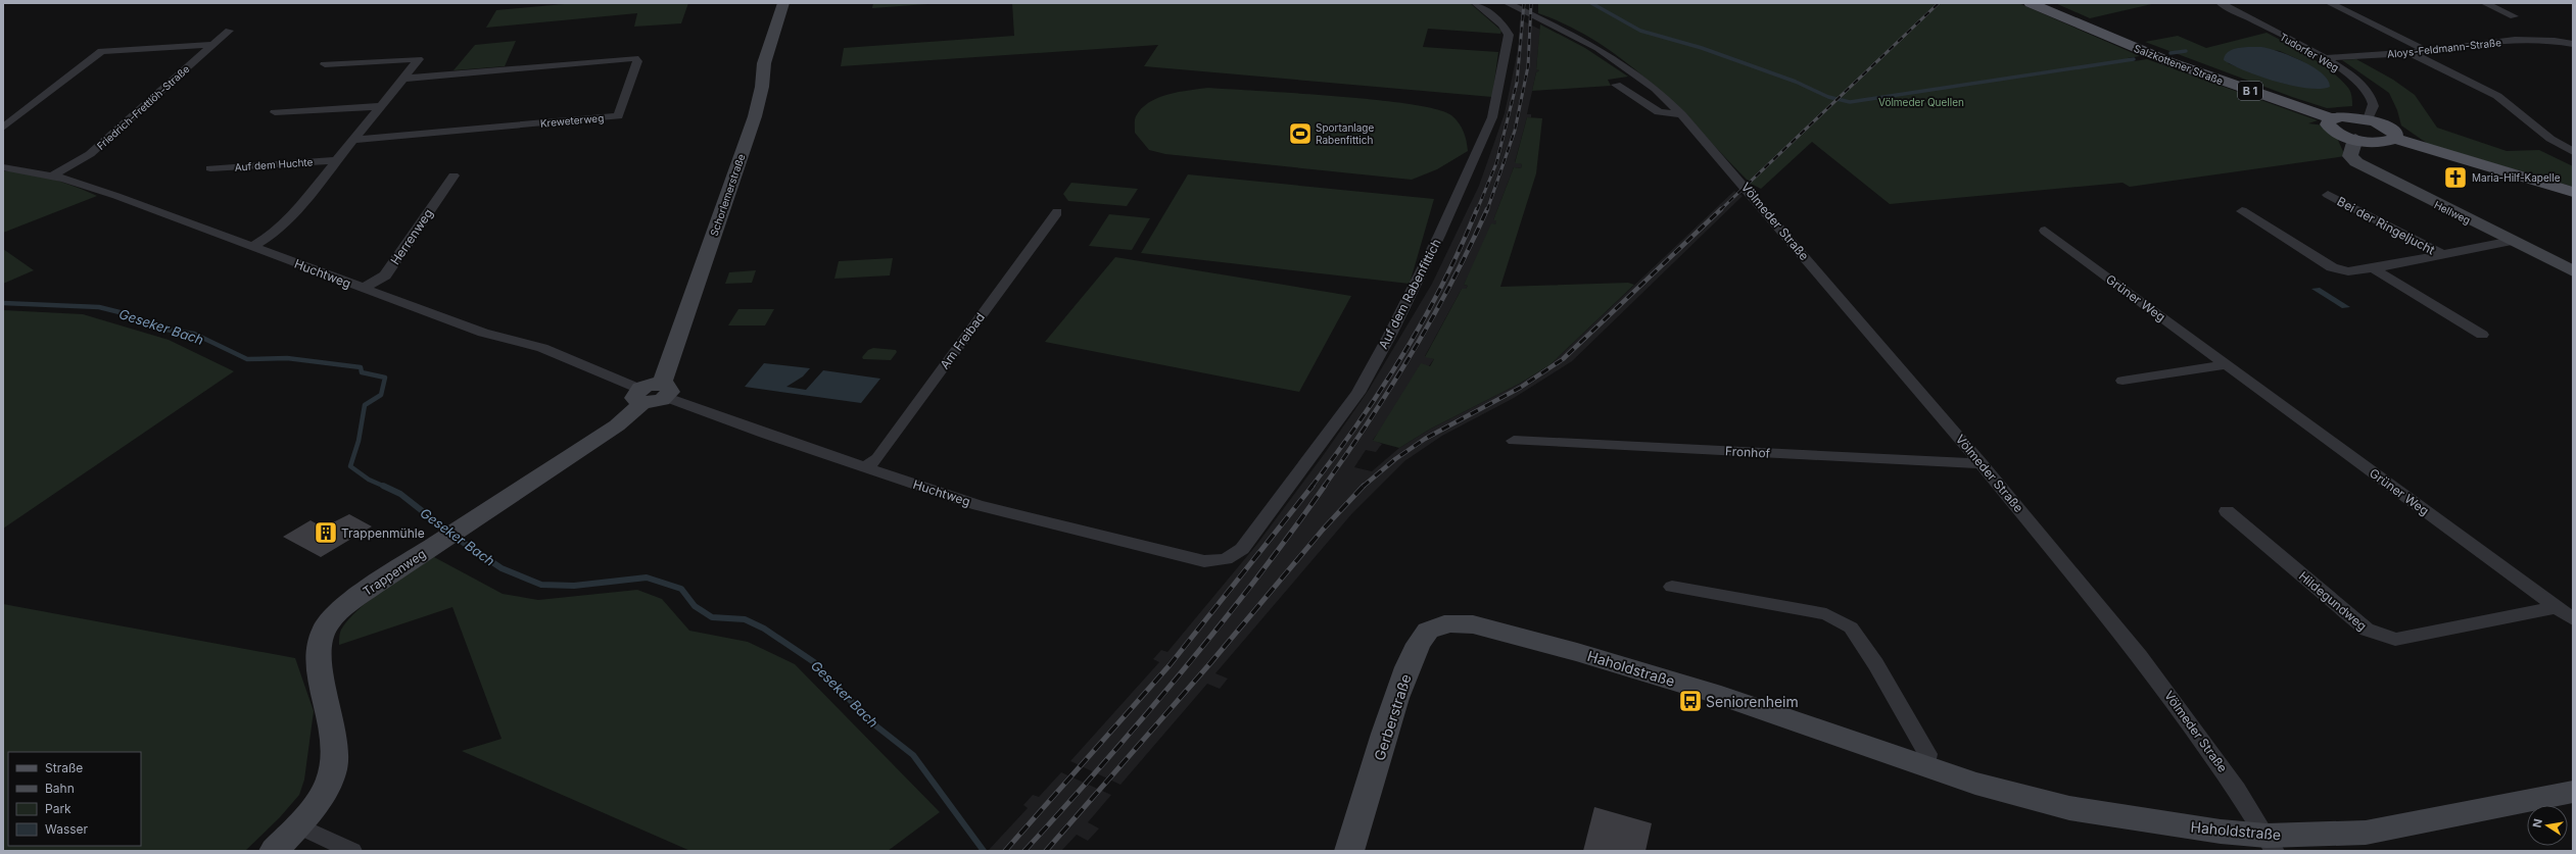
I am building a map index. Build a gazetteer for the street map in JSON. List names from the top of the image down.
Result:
{
  "streets": {
    "main road": ["Salzkottener Straße", "B 1"],
    "street": [
      "Aloys-Feldmann-Straße",
      "Tudorfer Weg",
      "Friedrich-Frettlöh-Straße",
      "Kreweterweg",
      "Auf dem Huchte",
      "Schorlemerstraße",
      "Hellweg",
      "Völmeder Straße",
      "Bei der Ringeljucht",
      "Herrenweg",
      "Huchtweg",
      "Auf dem Rabenfittich",
      "Grüner Weg",
      "Am Freibad",
      "Fronhof",
      "Trappenweg",
      "Hildegundweg",
      "Haholdstraße",
      "Gerberstraße"
    ]
  },
  "crossings": [
    ["Aloys-Feldmann-Straße", "Tudorfer Weg"],
    ["Tudorfer Weg", "B 1"],
    ["Salzkottener Straße", "B 1"],
    ["Friedrich-Frettlöh-Straße", "Huchtweg"],
    ["Kreweterweg", "Auf dem Huchte"],
    ["Auf dem Huchte", "Huchtweg"],
    ["Schorlemerstraße", "Huchtweg"],
    ["Hellweg", "Bei der Ringeljucht"],
    ["Völmeder Straße", "Fronhof"],
    ["Völmeder Straße", "Haholdstraße"],
    ["Herrenweg", "Huchtweg"],
    ["Huchtweg", "Auf dem Rabenfittich"],
    ["Huchtweg", "Am Freibad"],
    ["Huchtweg", "Trappenweg"],
    ["Grüner Weg", "Hildegundweg"],
    ["Haholdstraße", "Gerberstraße"]
  ],
  "water": ["Geseker Bach"],
  "parks": ["Völmeder Quellen"],
  "places": {
    "sports": ["Sportanlage Rabenfittich"],
    "church": ["Maria-Hilf-Kapelle"],
    "building": ["Trappenmühle"],
    "bus stop": ["Seniorenheim"]
  },
  "legend": [
    "Straße",
    "Bahn",
    "Park",
    "Wasser"
  ],
  "north": "left"
}
